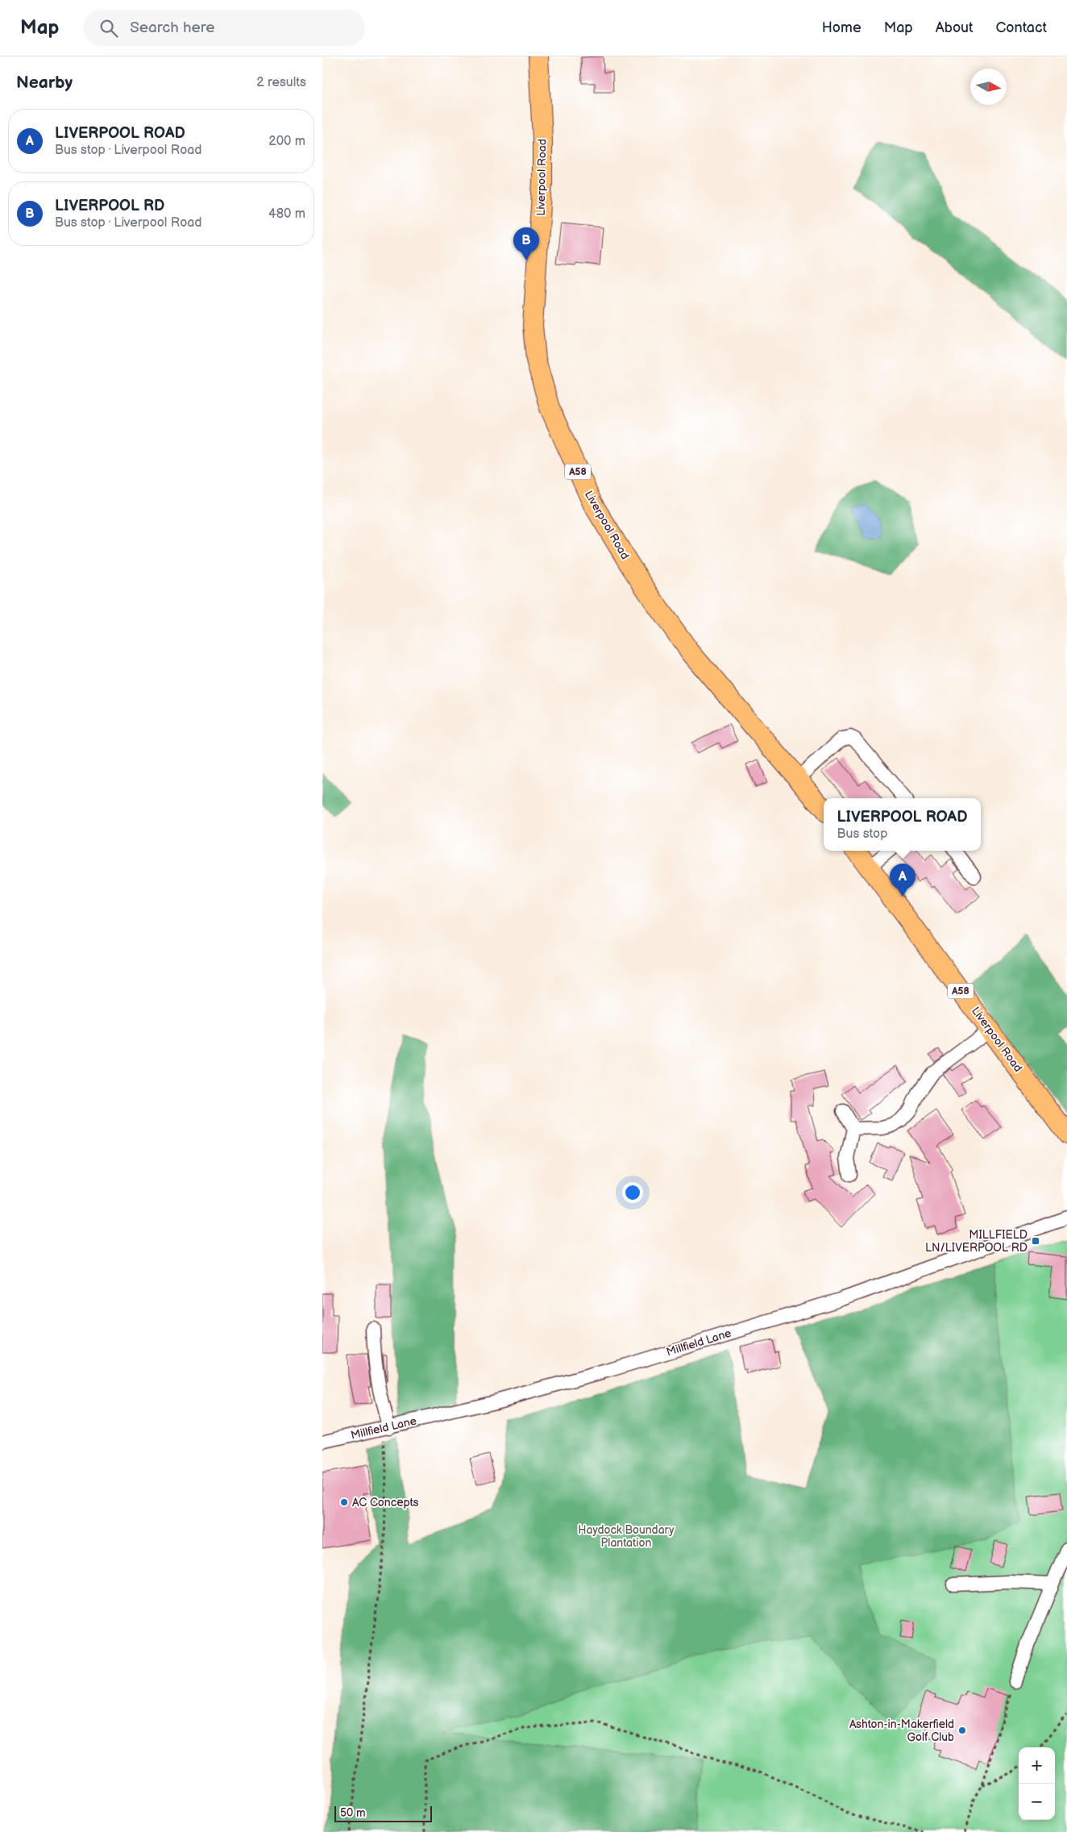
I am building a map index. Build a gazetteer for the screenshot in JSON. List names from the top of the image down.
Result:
{
  "streets": {
    "highway": ["Liverpool Road", "A58"],
    "street": ["Millfield Lane"]
  },
  "parks": ["Haydock Boundary Plantation"],
  "places": {
    "transit": ["MILLFIELD LN/LIVERPOOL RD"],
    "other": ["AC Concepts", "Ashton-in-Makerfield Golf Club"]
  },
  "scale_bar": "50 m",
  "north": "right",
  "page": {
    "header": "Map",
    "search": "Search here",
    "nav": [
      "Home",
      "Map",
      "About",
      "Contact"
    ],
    "heading": ["Nearby", "2 results"],
    "list": [
      {
        "mark": "A",
        "name": "LIVERPOOL ROAD",
        "note": "Bus stop · Liverpool Road",
        "value": "200 m"
      },
      {
        "mark": "B",
        "name": "LIVERPOOL RD",
        "note": "Bus stop · Liverpool Road",
        "value": "480 m"
      }
    ],
    "pins": ["B", "A"],
    "popup": ["LIVERPOOL ROAD", "Bus stop"],
    "map_buttons": ["+", "−"],
    "scale": "50 m"
  }
}
